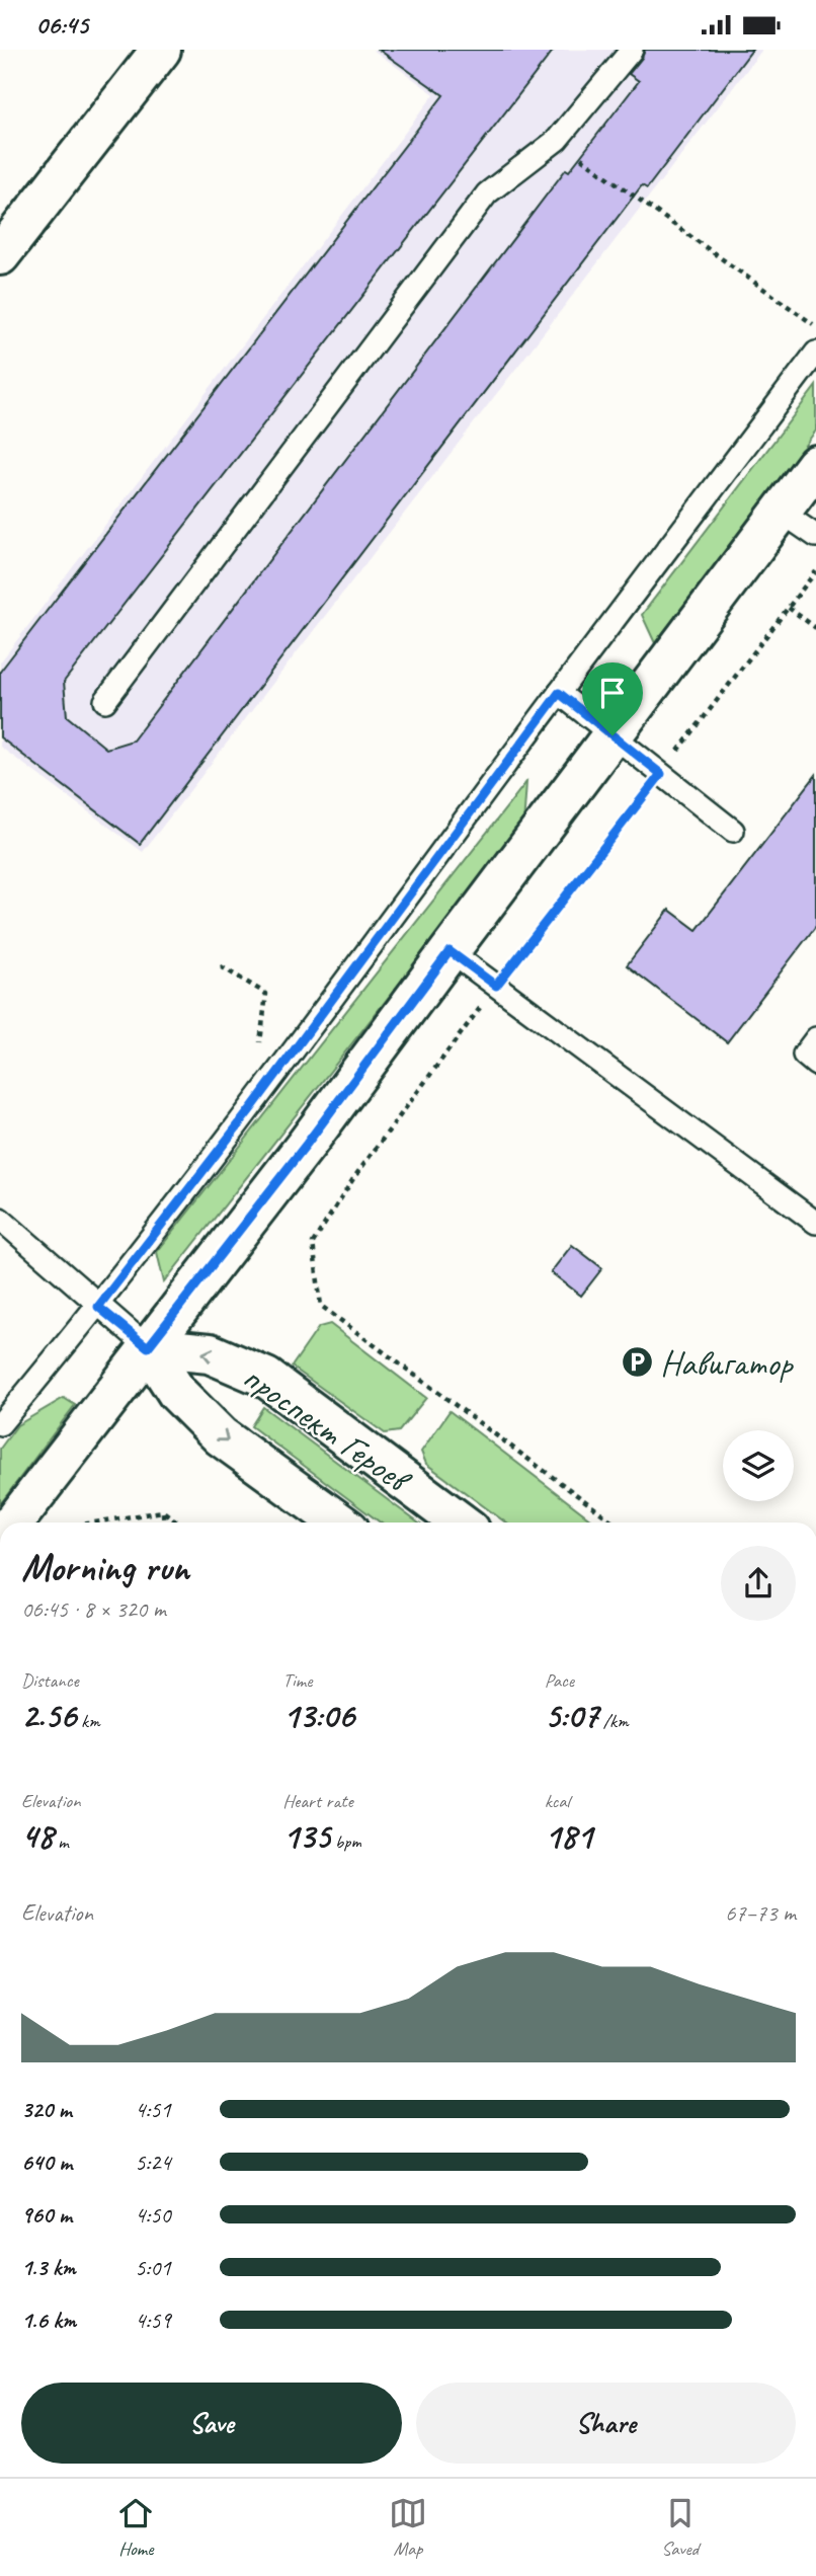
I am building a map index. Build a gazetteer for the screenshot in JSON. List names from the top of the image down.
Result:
{
  "streets": {
    "main road": ["проспект Героев"]
  },
  "places": {
    "parking": ["Навигатор"]
  },
  "page": {
    "status": "06:45",
    "heading": ["Morning run", "06:45 · 8 × 320 m"],
    "stats": [
      ["Distance", "2.56 km"],
      ["Time", "13:06"],
      ["Pace", "5:07 /km"],
      ["Elevation", "48 m"],
      ["Heart rate", "135 bpm"],
      ["kcal", "181"]
    ],
    "chart": ["Elevation", "67–73 m"],
    "list": [
      {
        "name": "320 m",
        "note": "4:51"
      },
      {
        "name": "640 m",
        "note": "5:24"
      },
      {
        "name": "960 m",
        "note": "4:50"
      },
      {
        "name": "1.3 km",
        "note": "5:01"
      },
      {
        "name": "1.6 km",
        "note": "4:59"
      }
    ],
    "buttons": ["Save", "Share"],
    "tabs": ["Home", "Map", "Saved"]
  }
}
